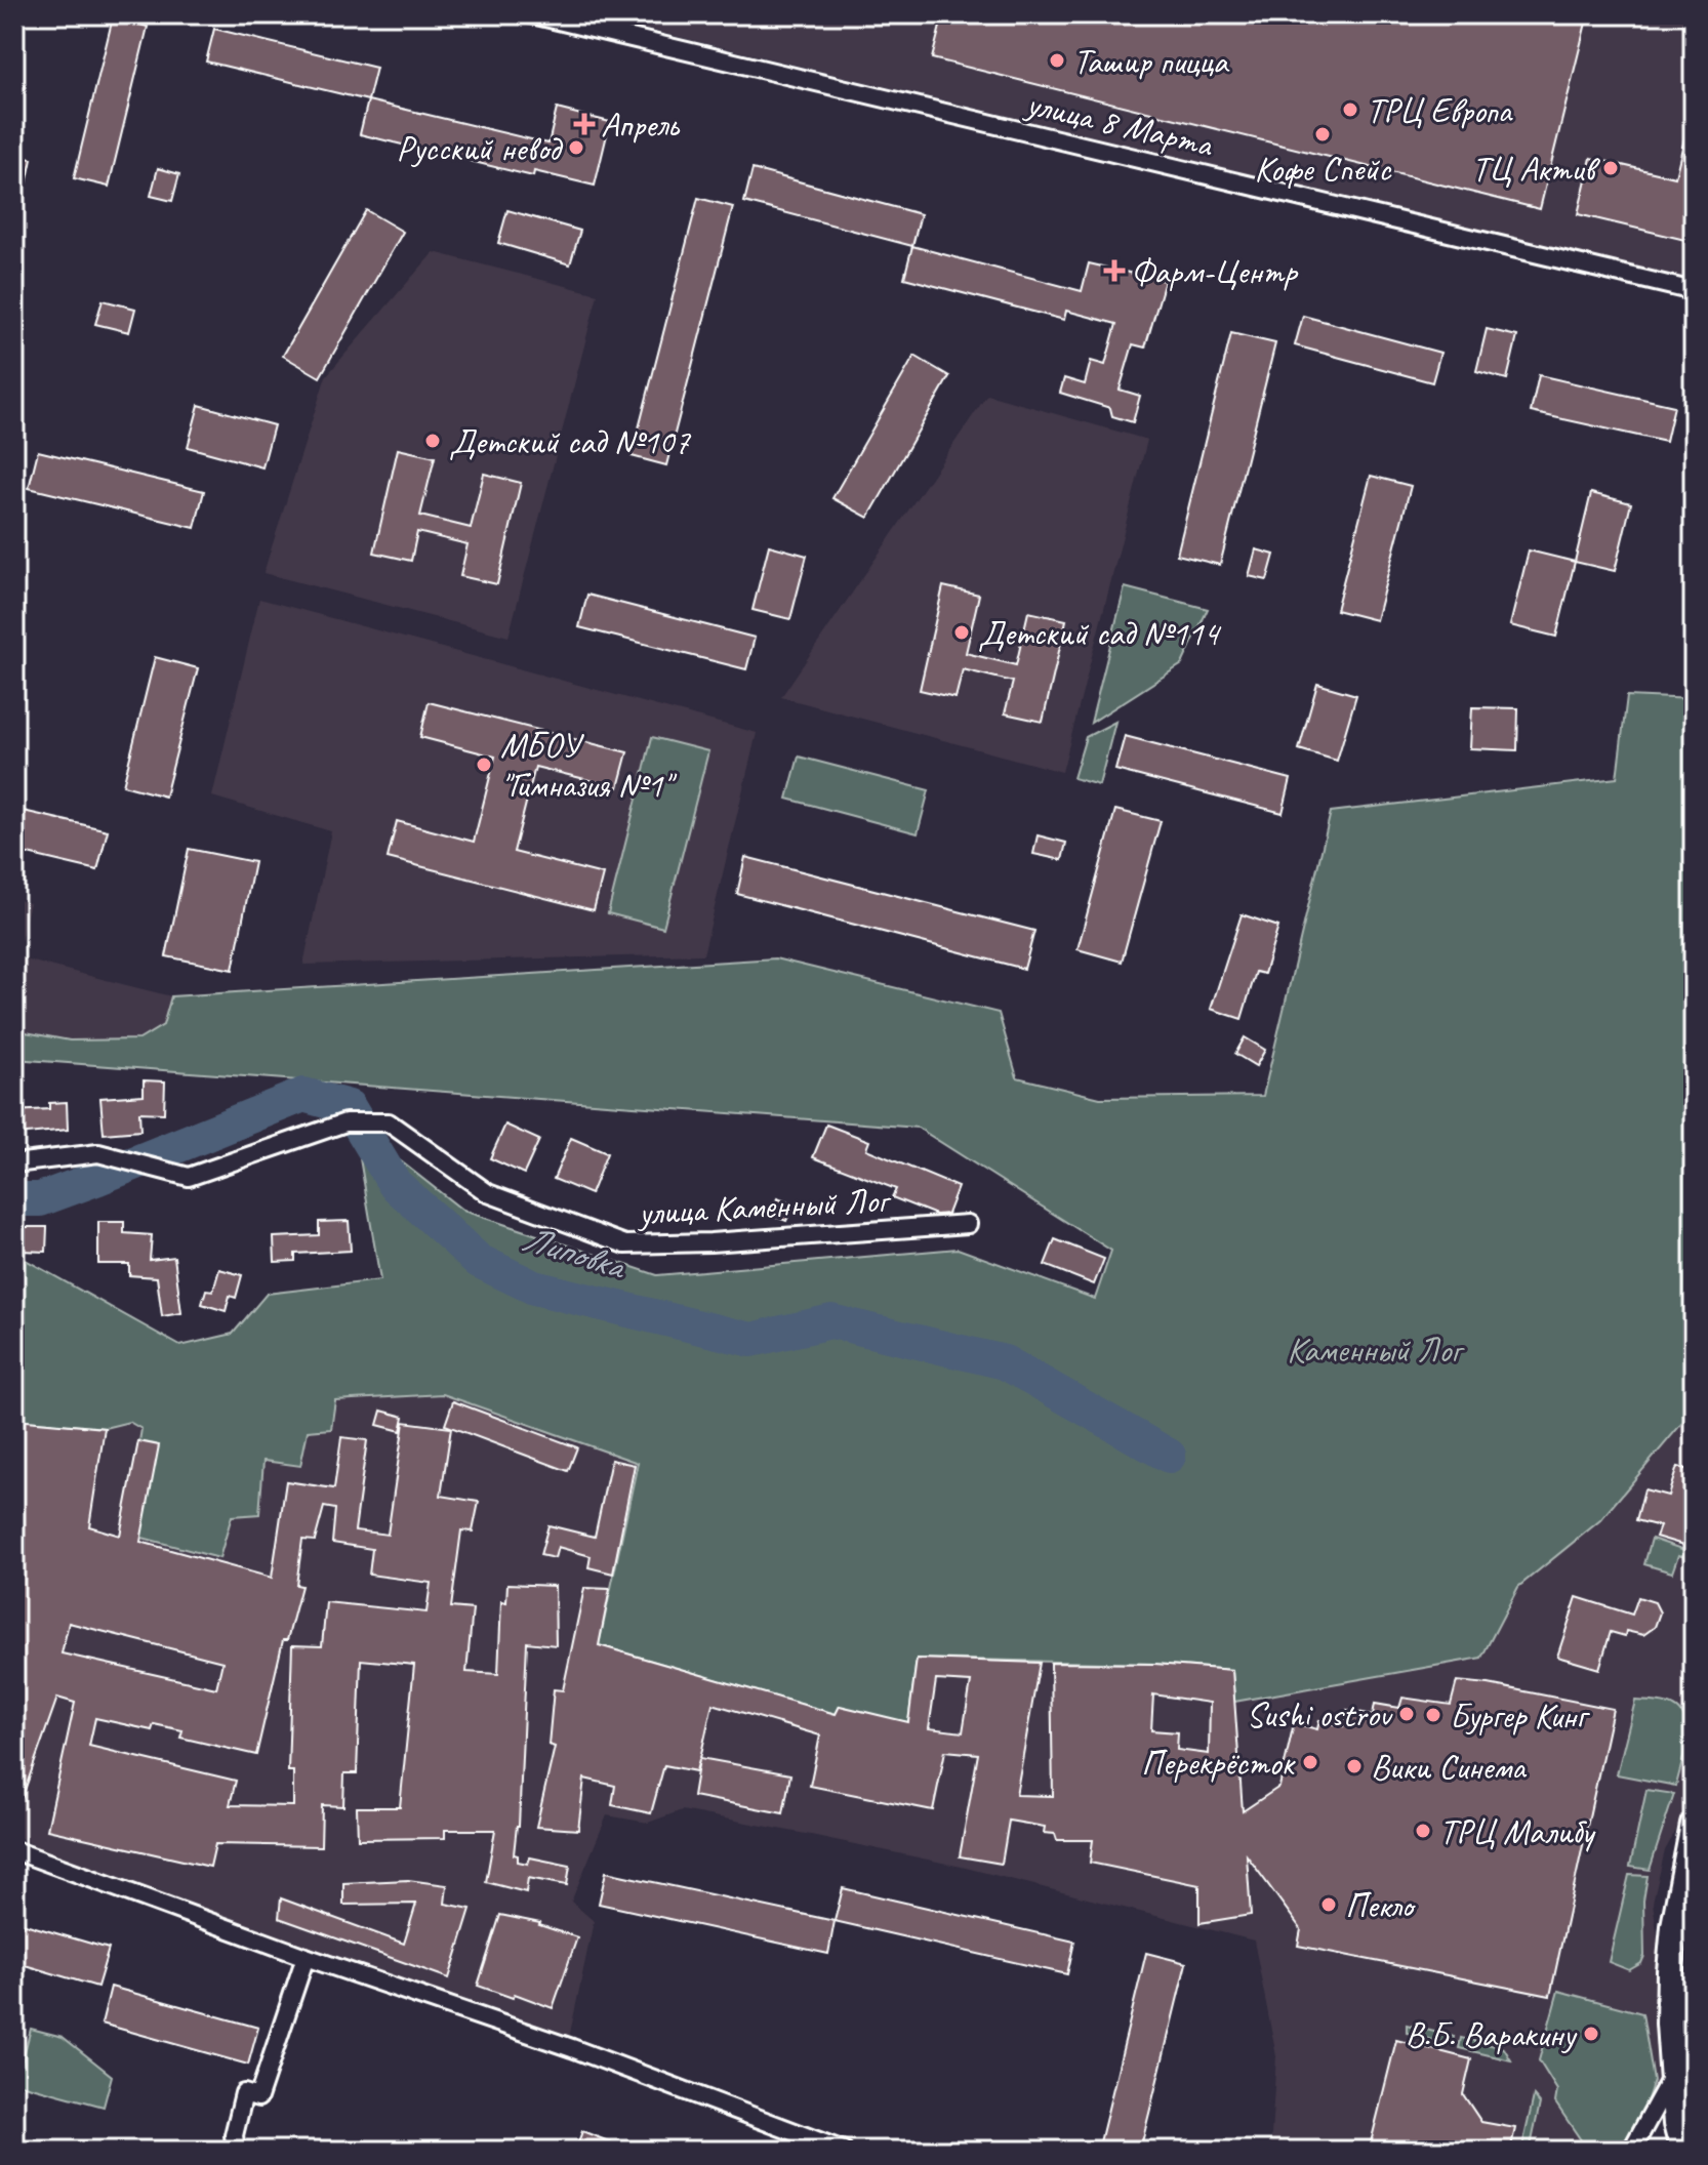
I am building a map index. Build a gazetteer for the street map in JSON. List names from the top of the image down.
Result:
{
  "streets": {
    "street": ["улица 8 Марта", "улица Каменный Лог"]
  },
  "water": ["Липовка"],
  "parks": ["Каменный Лог"],
  "places": {
    "other": [
      "Ташир пицца",
      "ТРЦ Европа",
      "Кофе Спейс",
      "Русский невод",
      "ТЦ Актив",
      "Детский сад №107",
      "Детский сад №114",
      "МБОУ \"Гимназия №1\"",
      "Sushi ostrov",
      "Бургер Кинг",
      "Перекрёсток",
      "Вики Синема",
      "ТРЦ Малибу",
      "Пекло",
      "В.Б. Варакину"
    ],
    "health": ["Апрель", "Фарм-Центр"]
  }
}
